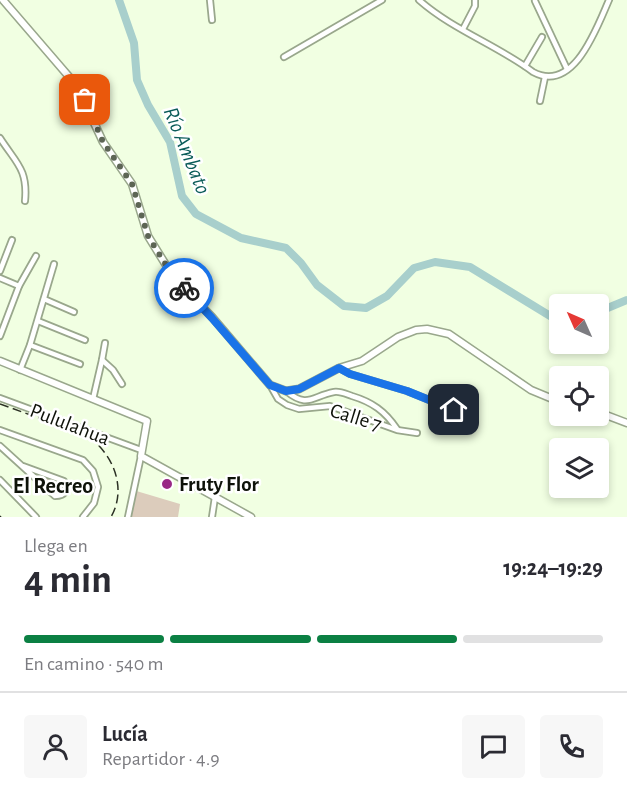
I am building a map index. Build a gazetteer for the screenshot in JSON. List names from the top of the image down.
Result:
{
  "streets": {
    "street": ["Calle 7", "Pululahua"]
  },
  "districts": ["El Recreo"],
  "water": ["Río Ambato"],
  "places": ["Fruty Flor"],
  "north": "top left",
  "page": {
    "heading": ["4 min", "Llega en", "19:24–19:29"],
    "panel": ["Lucía", "Repartidor · 4.9"],
    "bar": "En camino · 540 m"
  }
}
